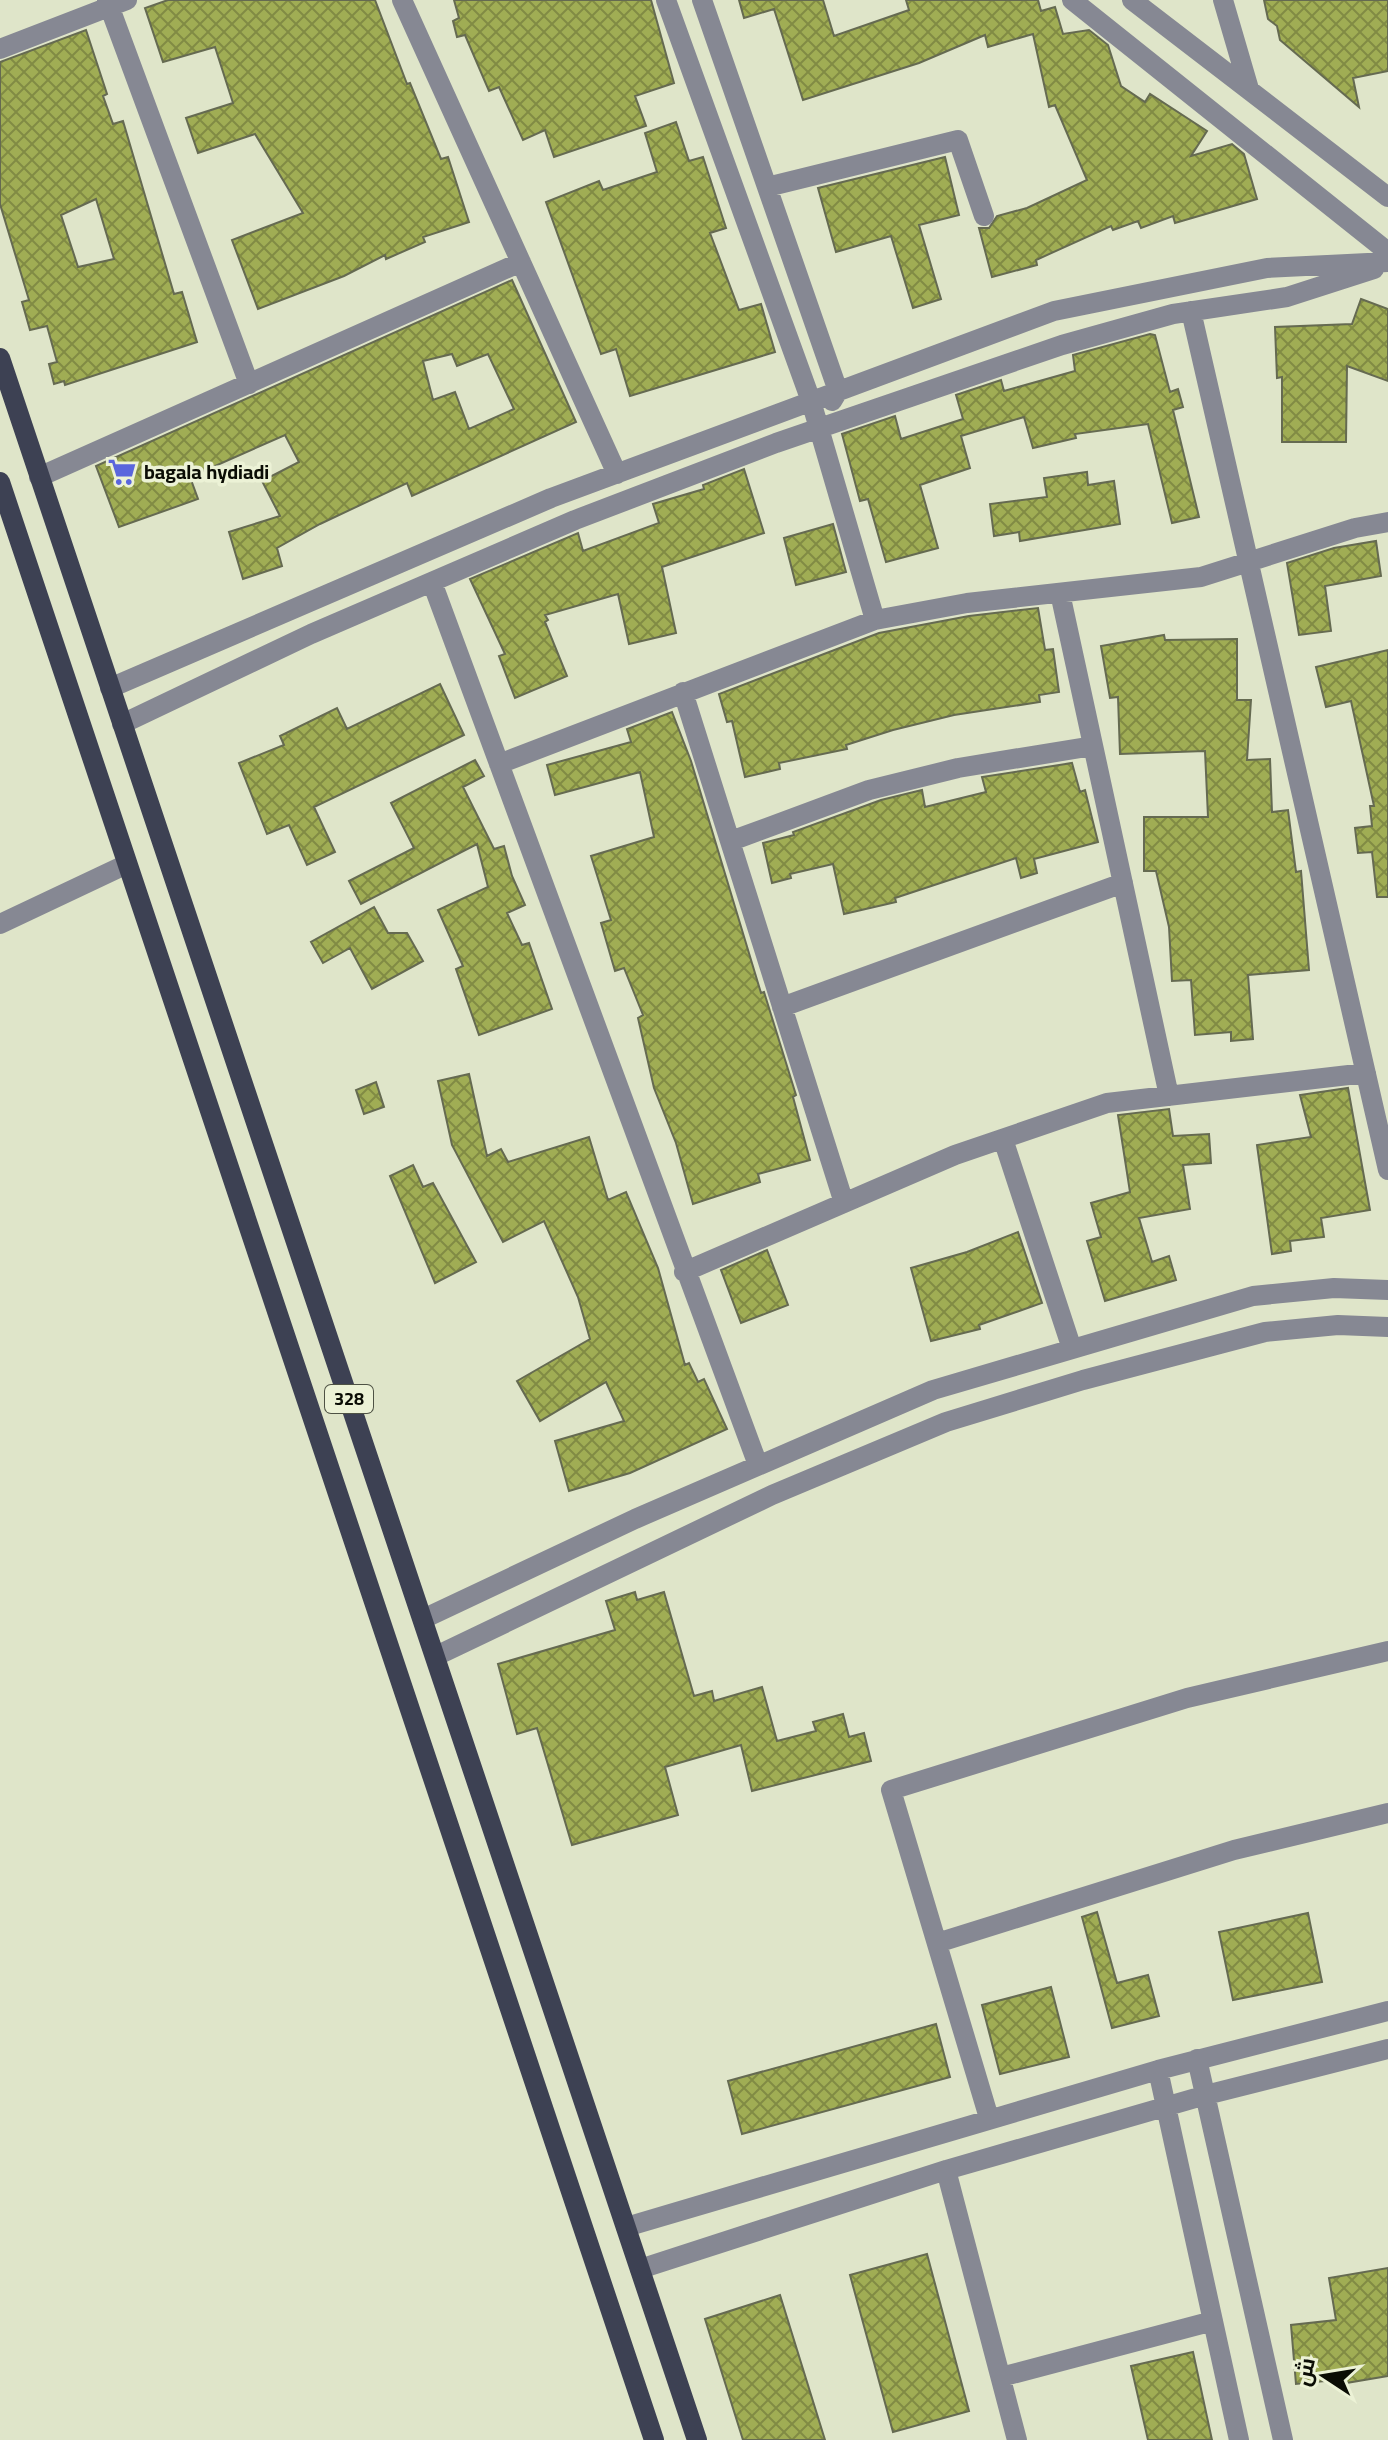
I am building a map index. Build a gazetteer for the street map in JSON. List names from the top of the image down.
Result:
{
  "streets": {
    "main road": ["328"]
  },
  "places": {
    "supermarket": ["bagala hydiadi"]
  },
  "north": "left"
}
